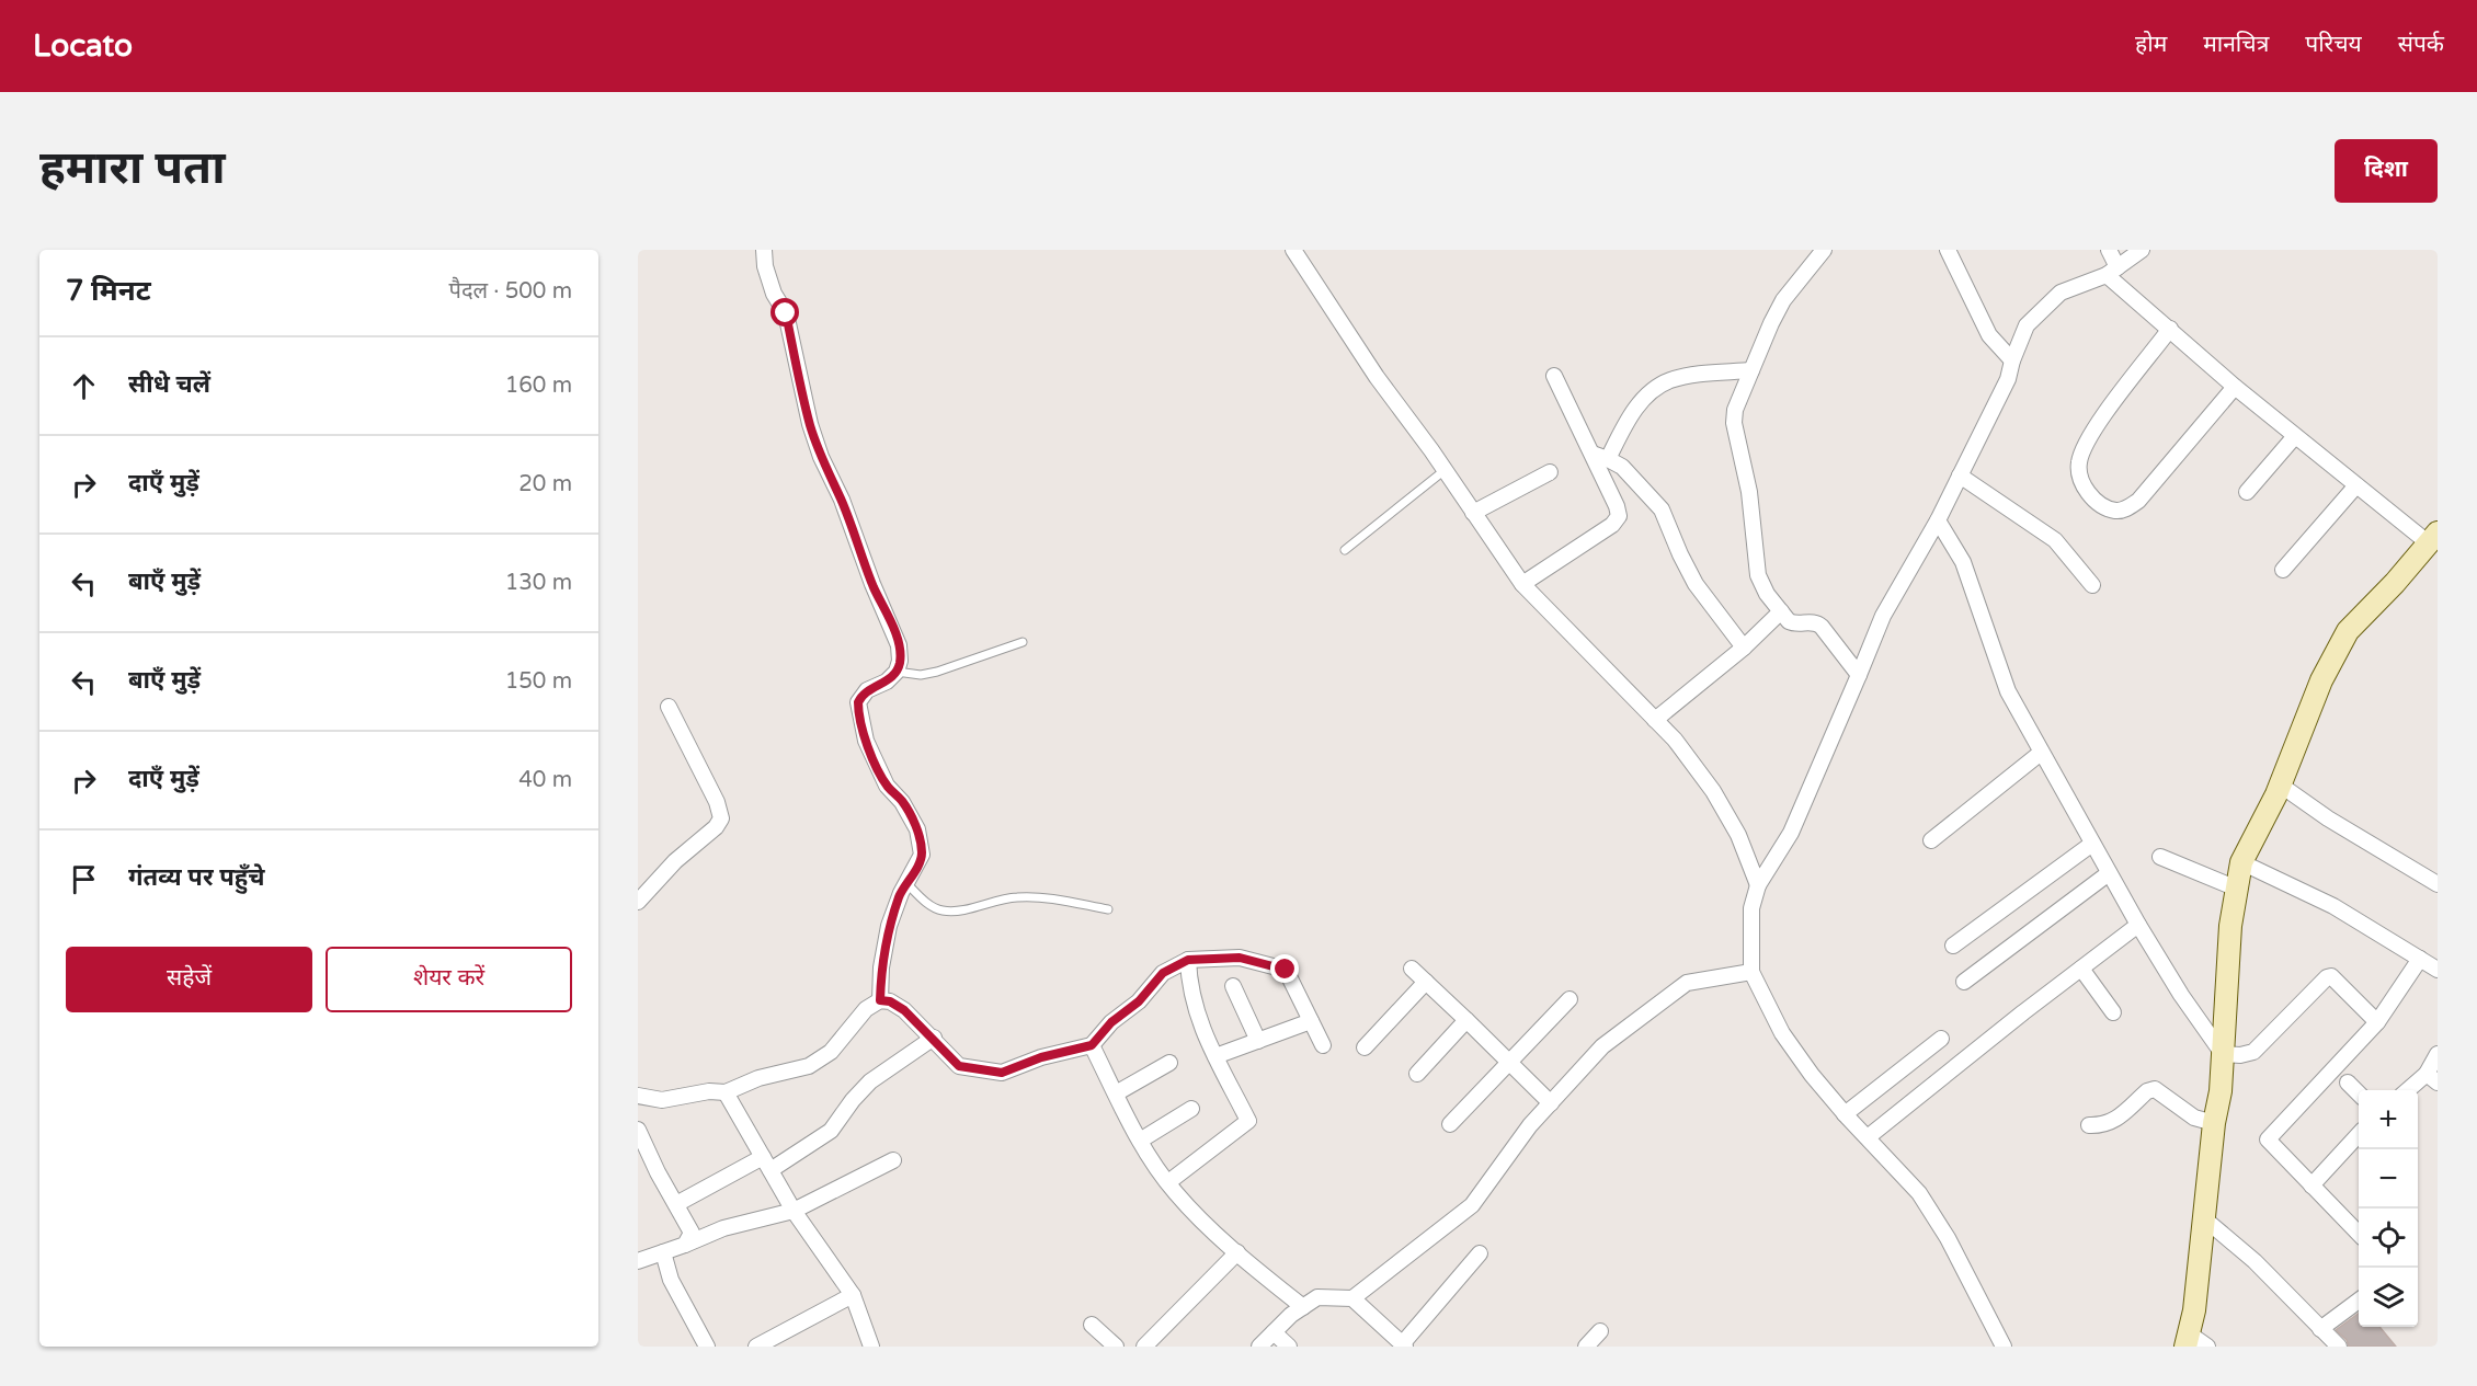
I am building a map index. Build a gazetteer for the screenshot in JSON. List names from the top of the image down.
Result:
{
  "page": {
    "header": "Locato",
    "nav": [
      "होम",
      "मानचित्र",
      "परिचय",
      "संपर्क"
    ],
    "buttons": [
      "दिशा",
      ["सहेजें", "शेयर करें"]
    ],
    "title": "हमारा पता",
    "heading": ["7 मिनट", "पैदल · 500 m"],
    "list": [
      ["सीधे चलें", "160 m"],
      ["दाएँ मुड़ें", "20 m"],
      ["बाएँ मुड़ें", "130 m"],
      ["बाएँ मुड़ें", "150 m"],
      ["दाएँ मुड़ें", "40 m"],
      "गंतव्य पर पहुँचे"
    ],
    "map_buttons": ["+", "−"]
  }
}
